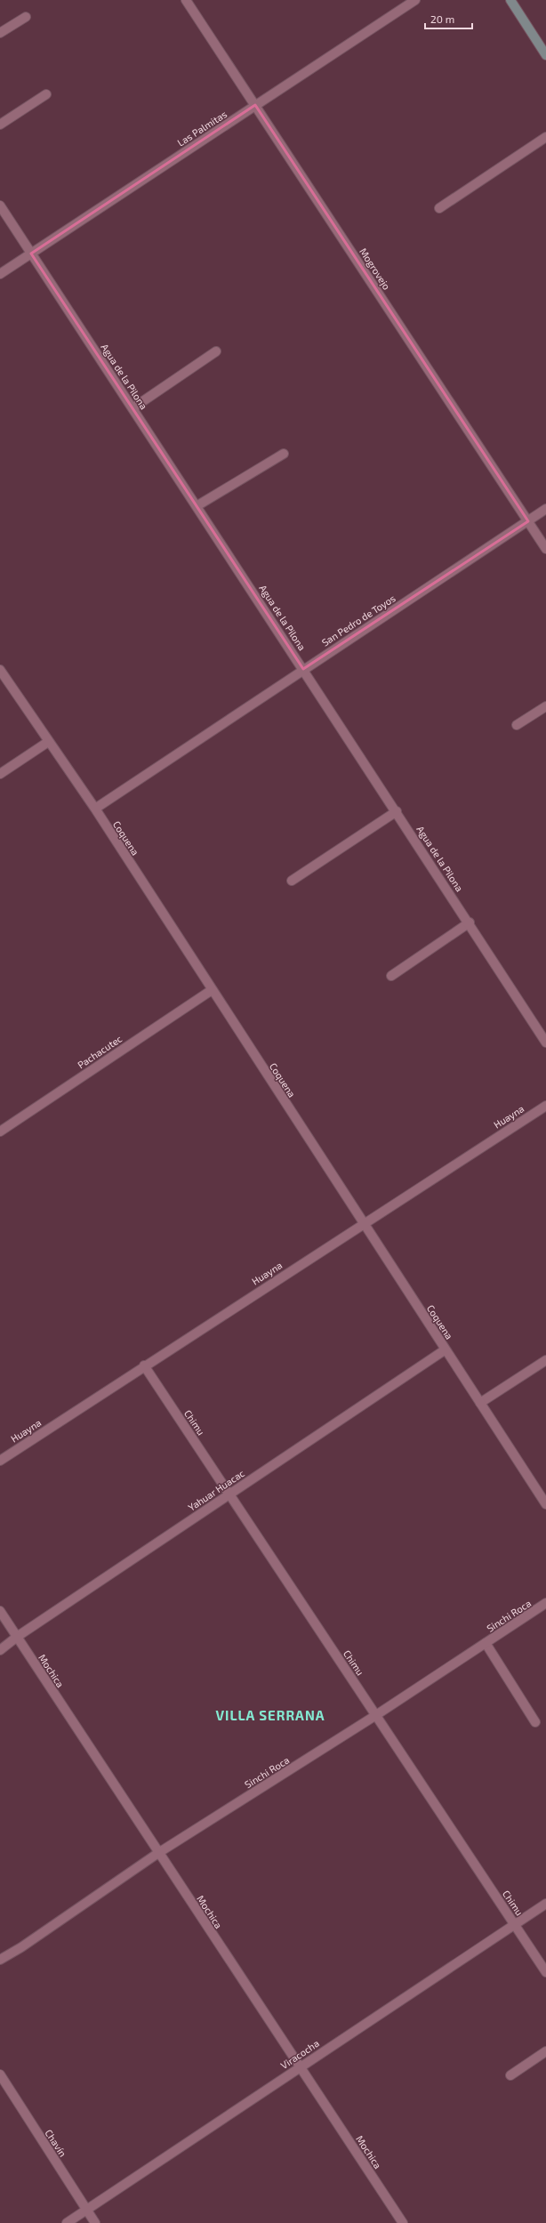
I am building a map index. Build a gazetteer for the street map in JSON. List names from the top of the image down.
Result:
{
  "streets": {
    "street": [
      "Las Palmitas",
      "Mogrovejo",
      "Agua de la Pilona",
      "San Pedro de Toyos",
      "Coquena",
      "Pachacutec",
      "Huayna",
      "Chimu",
      "Yahuar Huacac",
      "Sinchi Roca",
      "Mochica",
      "Viracocha",
      "Chavín"
    ]
  },
  "crossings": [
    ["Las Palmitas", "Mogrovejo"],
    ["Las Palmitas", "Agua de la Pilona"],
    ["Mogrovejo", "San Pedro de Toyos"],
    ["Agua de la Pilona", "San Pedro de Toyos"],
    ["San Pedro de Toyos", "Coquena"],
    ["Coquena", "Pachacutec"],
    ["Coquena", "Huayna"],
    ["Coquena", "Yahuar Huacac"],
    ["Huayna", "Chimu"],
    ["Chimu", "Yahuar Huacac"],
    ["Chimu", "Sinchi Roca"],
    ["Chimu", "Viracocha"],
    ["Yahuar Huacac", "Mochica"],
    ["Sinchi Roca", "Mochica"],
    ["Mochica", "Viracocha"],
    ["Viracocha", "Chavín"]
  ],
  "districts": ["VILLA SERRANA"],
  "scale_bar": "20 m"
}
